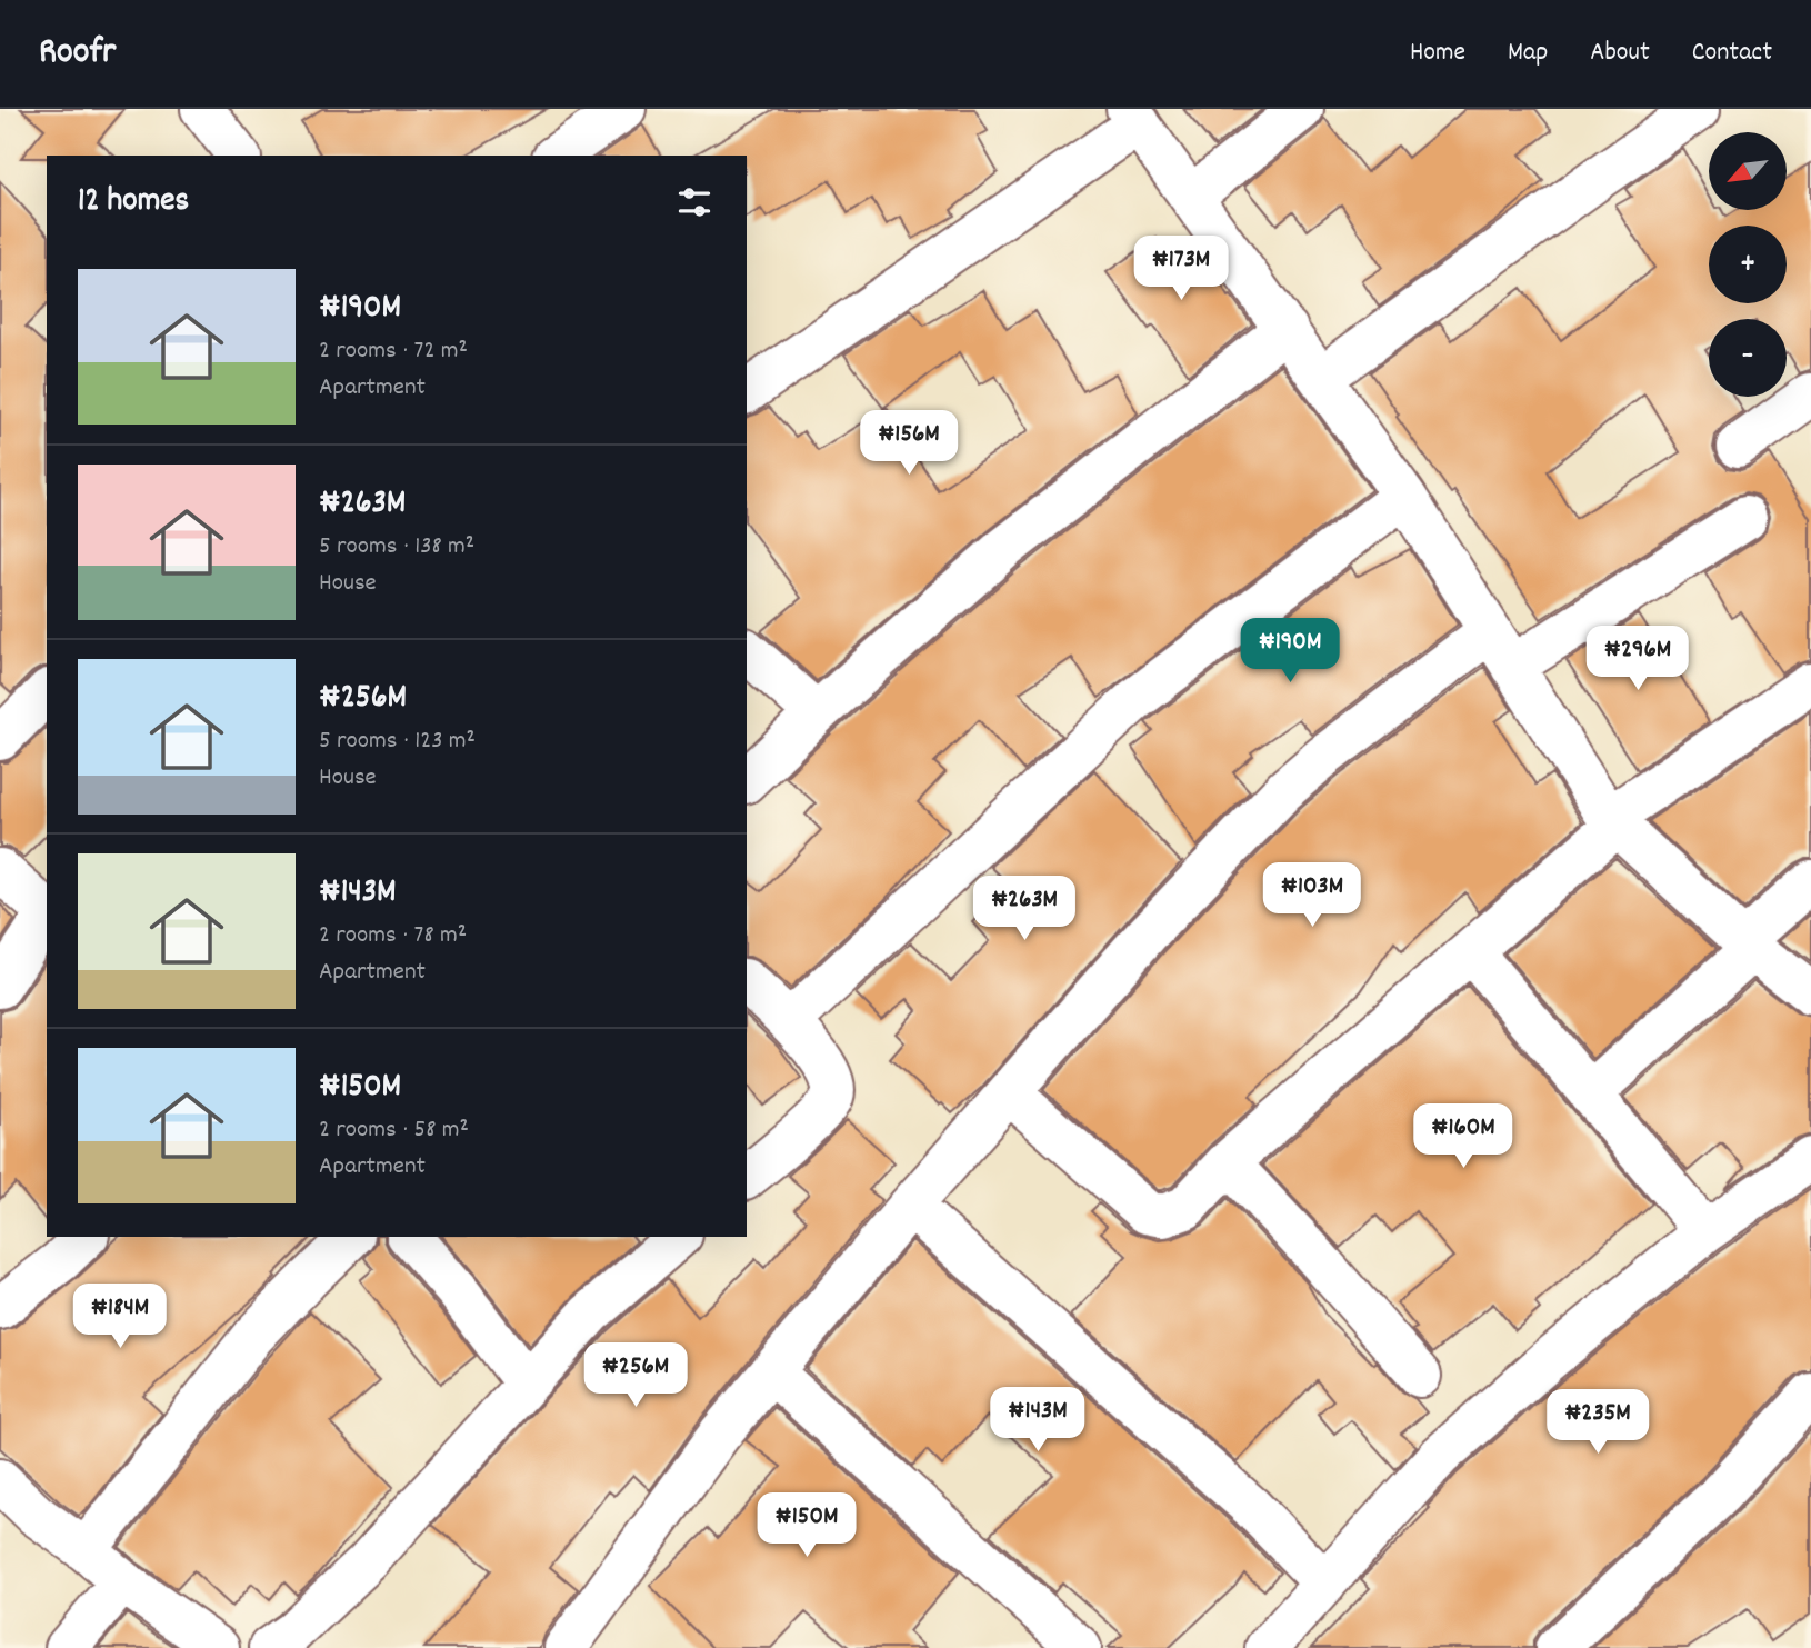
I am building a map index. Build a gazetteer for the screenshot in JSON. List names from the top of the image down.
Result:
{
  "north": "bottom left",
  "page": {
    "header": "Roofr",
    "nav": [
      "Home",
      "Map",
      "About",
      "Contact"
    ],
    "map_buttons": ["+", "−"],
    "heading": "12 homes",
    "price": [
      "₦173M",
      "₦156M",
      "₦190M",
      "₦296M",
      "₦103M",
      "₦263M",
      "₦160M",
      "₦184M",
      "₦256M",
      "₦143M",
      "₦235M",
      "₦150M"
    ],
    "list": [
      {
        "name": "₦190M",
        "note": "2 rooms · 72 m² · Apartment"
      },
      {
        "name": "₦263M",
        "note": "5 rooms · 138 m² · House"
      },
      {
        "name": "₦256M",
        "note": "5 rooms · 123 m² · House"
      },
      {
        "name": "₦143M",
        "note": "2 rooms · 78 m² · Apartment"
      },
      {
        "name": "₦150M",
        "note": "2 rooms · 58 m² · Apartment"
      }
    ]
  }
}
